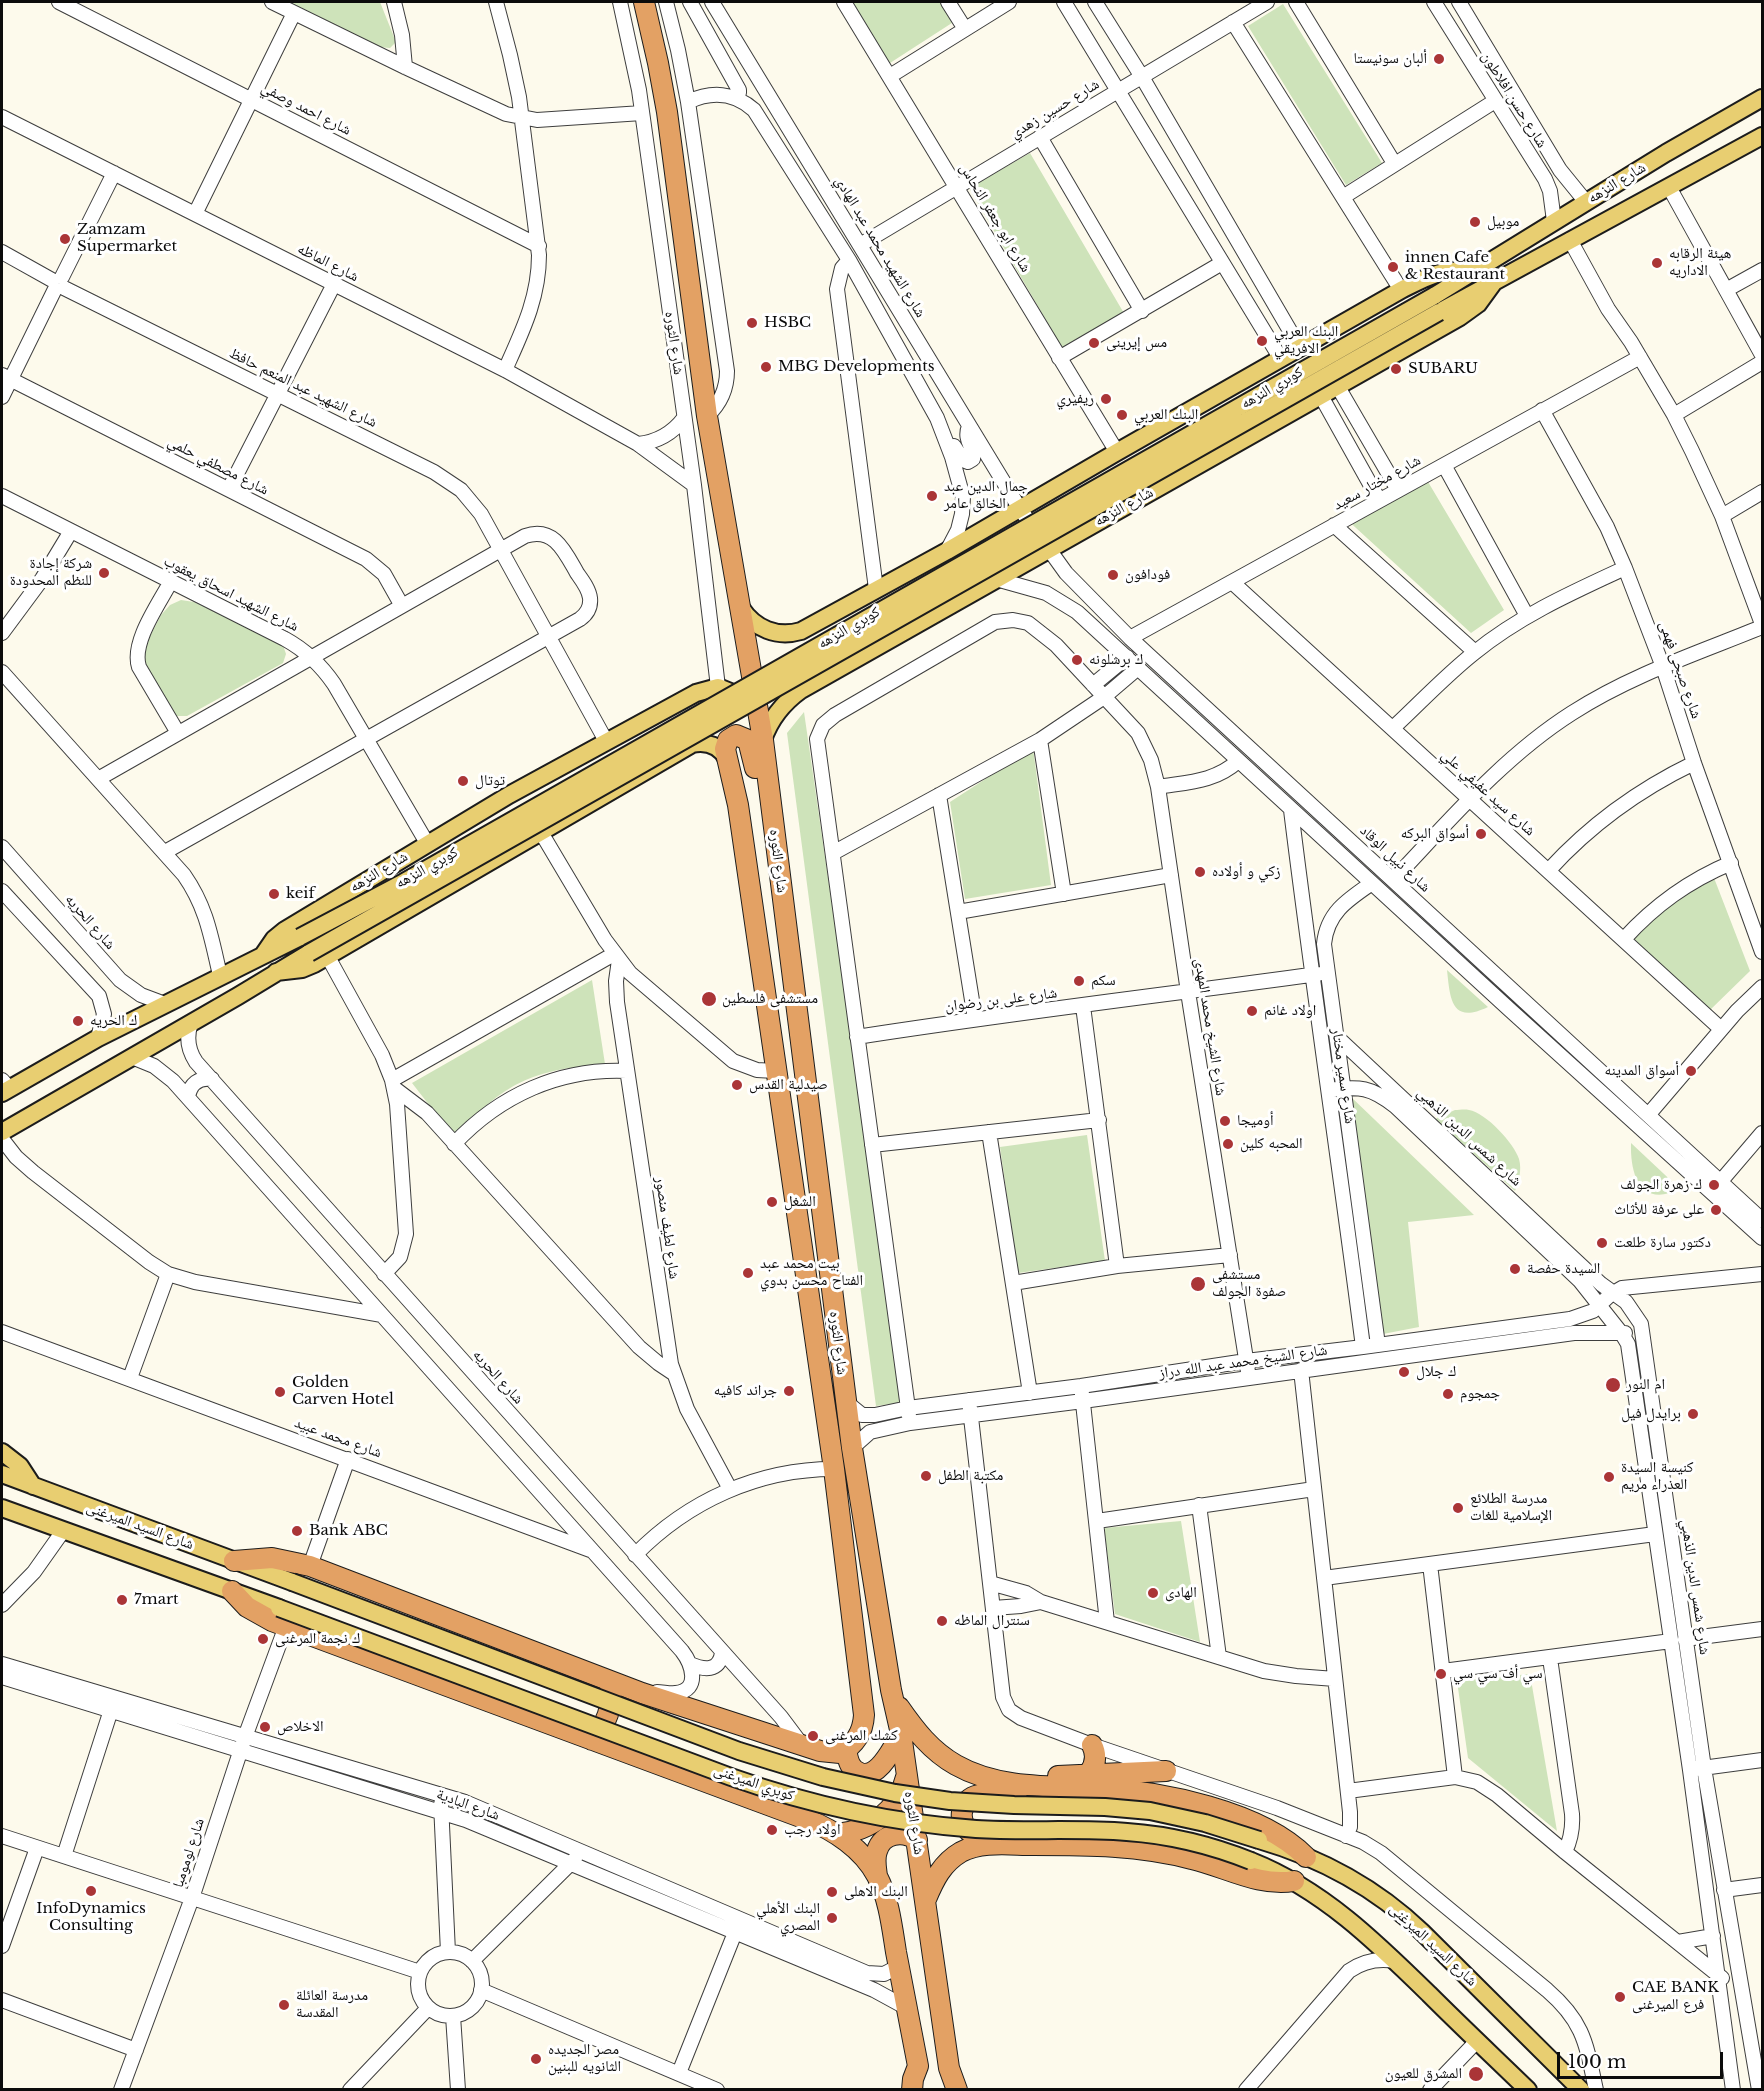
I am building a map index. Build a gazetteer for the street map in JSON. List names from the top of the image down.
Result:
{
  "streets": {
    "highway": ["شارع الثوره"],
    "main road": [
      "شارع النزهه",
      "كوبري النزهه",
      "شارع السيد الميرغنى",
      "كوبري الميرغنى"
    ],
    "street": [
      "شارع حسن افلاطون",
      "شارع احمد وصفي",
      "شارع حسين زهدي",
      "شارع ابو جعفر النحاس",
      "شارع الشهيد محمد عبد الهادي",
      "شارع الماظه",
      "شارع الشهيد عبد المنعم حافظ",
      "شارع مصطفي حلمي",
      "شارع مختار سعيد",
      "شارع الشهيد اسحاق يعقوب",
      "شارع صبحى فهمى",
      "شارع سيد عفيفي علي",
      "شارع نبيل الوقاد",
      "شارع الحريه",
      "شارع على بن رضوان",
      "شارع الشيخ محمد المهدى",
      "شارع سمير مختار",
      "شارع شمس الدين الذهبي",
      "شارع لطيف منصور",
      "شارع الشيخ محمد عبد الله دراز",
      "شارع محمد عبيد",
      "شارع البادية",
      "شارع لومومبا"
    ]
  },
  "crossings": [
    ["شارع حسن افلاطون", "شارع النزهه"],
    ["شارع حسين زهدي", "شارع ابو جعفر النحاس"],
    ["شارع حسين زهدي", "شارع الشهيد محمد عبد الهادي"],
    ["شارع النزهه", "شارع الثوره"],
    ["شارع النزهه", "شارع الشهيد عبد المنعم حافظ"],
    ["شارع النزهه", "كوبري النزهه"],
    ["شارع النزهه", "شارع الشهيد اسحاق يعقوب"],
    ["شارع النزهه", "شارع نبيل الوقاد"],
    ["شارع النزهه", "شارع الحريه"],
    ["شارع الشهيد محمد عبد الهادي", "شارع نبيل الوقاد"],
    ["شارع الماظه", "شارع الثوره"],
    ["شارع الثوره", "شارع الشيخ محمد عبد الله دراز"],
    ["شارع مختار سعيد", "شارع صبحى فهمى"],
    ["شارع مختار سعيد", "شارع سيد عفيفي علي"],
    ["شارع مختار سعيد", "شارع نبيل الوقاد"],
    ["شارع على بن رضوان", "شارع الشيخ محمد المهدى"],
    ["شارع على بن رضوان", "شارع سمير مختار"],
    ["شارع الشيخ محمد المهدى", "شارع الشيخ محمد عبد الله دراز"],
    ["شارع سمير مختار", "شارع شمس الدين الذهبي"],
    ["شارع سمير مختار", "شارع الشيخ محمد عبد الله دراز"],
    ["شارع شمس الدين الذهبي", "شارع الشيخ محمد عبد الله دراز"],
    ["شارع السيد الميرغنى", "كوبري الميرغنى"],
    ["كوبري الميرغنى", "شارع لومومبا"],
    ["شارع البادية", "شارع لومومبا"]
  ],
  "places": [
    "ألبان سونيستا",
    "موبيل",
    "Zamzam Supermarket",
    "هيئة الرقابه الاداريه",
    "innen Cafe & Restaurant",
    "HSBC",
    "البنك العربي الافريقي",
    "مس إيرينى",
    "MBG Developments",
    "SUBARU",
    "ريفيري",
    "البنك العربي",
    "جمال الدين عبد الخالق عامر",
    "شركة إجادة للنظم المحدودة",
    "فودافون",
    "ك برشلونه",
    "توتال",
    "أسواق البركه",
    "زكي و أولاده",
    "keif",
    "سكم",
    "مستشفى فلسطين",
    "اولاد غانم",
    "ك الحريه",
    "أسواق المدينه",
    "صيدلية القدس",
    "أوميجا",
    "المحبه كلين",
    "ك زهرة الجولف",
    "الشغل",
    "على عرفة للأثاث",
    "دكتور سارة طلعت",
    "السيدة حفصة",
    "بيت محمد عبد الفتاح محسن بدوي",
    "مستشفى صفوة الجولف",
    "ك جلال",
    "ام النور",
    "جراند كافيه",
    "Golden Carven Hotel",
    "جمجوم",
    "برايدل فيل",
    "مكتبة الطفل",
    "كنيسة السيدة العذراء مريم",
    "مدرسة الطلائع الإسلامية للغات",
    "Bank ABC",
    "الهادى",
    "7mart",
    "سنترال الماظه",
    "ك نجمة المرغنى",
    "سي أف سي سي",
    "الاخلاص",
    "كشك المرغنى",
    "اولاد رجب",
    "InfoDynamics Consulting",
    "البنك الاهلى",
    "البنك الأهلي المصري",
    "CAE BANK فرع الميرغنى",
    "مدرسة العائلة المقدسة",
    "مصر الجديده الثانويه للبنين",
    "المشرق للعيون"
  ],
  "scale_bar": "100 m"
}
